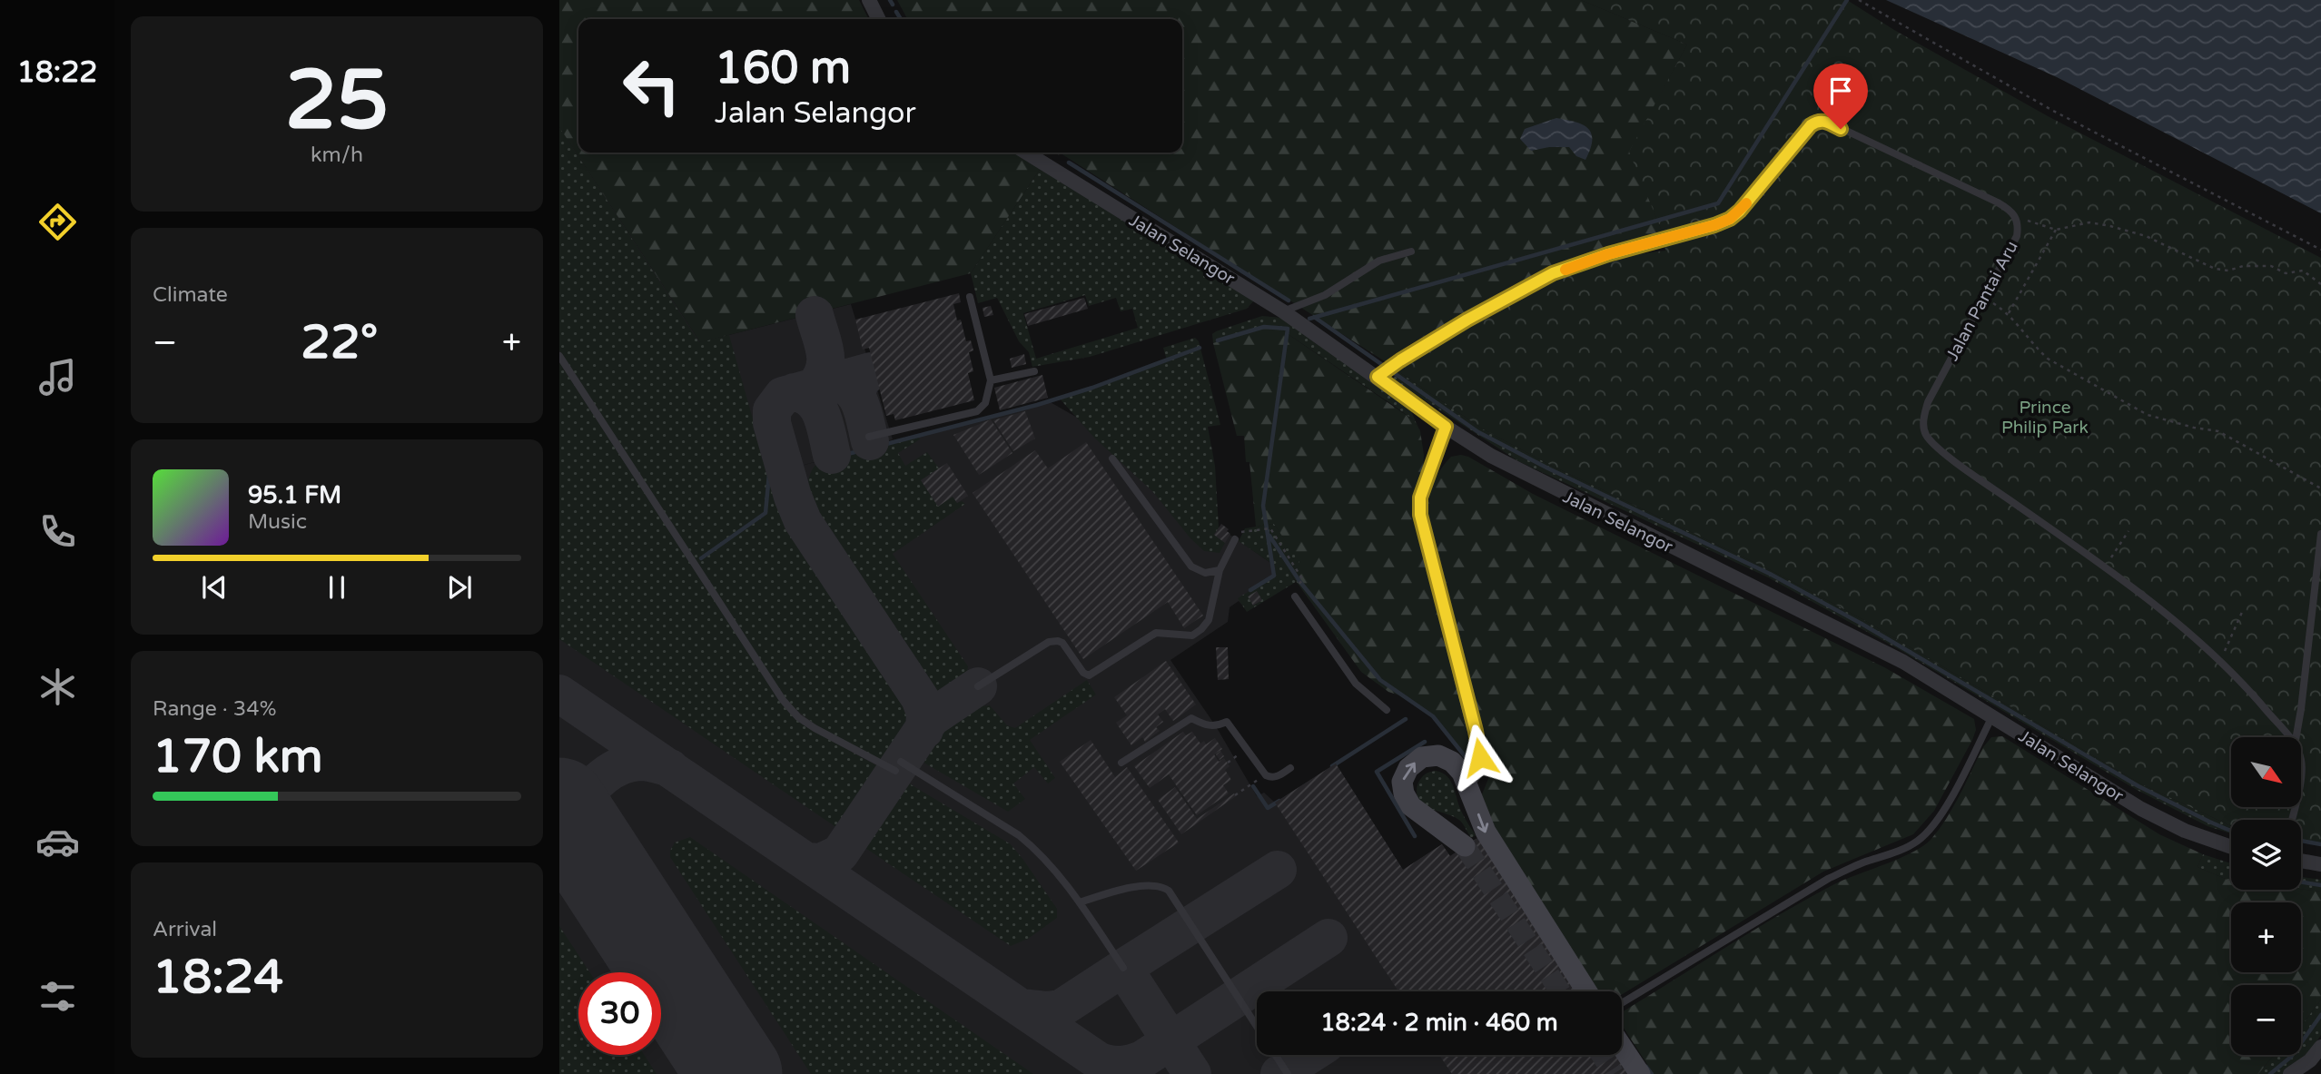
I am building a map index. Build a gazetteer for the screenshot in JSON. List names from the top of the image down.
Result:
{
  "streets": {
    "street": ["Jalan Selangor"],
    "lane": ["Jalan Pantai Aru"]
  },
  "crossings": [
    ["Jalan Selangor", "Jalan Pantai Aru"]
  ],
  "parks": ["Prince Philip Park"],
  "north": "bottom right",
  "page": {
    "tabs": "18:22",
    "tile": [
      ["25", "km/h"],
      "Climate",
      ["Range · 34%", "170 km"],
      ["Arrival", "18:24"]
    ],
    "turn": ["160 m", "Jalan Selangor"],
    "heat": ["−", "22°", "+"],
    "song": ["95.1 FM", "Music"],
    "map_buttons": ["+", "−"],
    "limit": "30",
    "trip": "18:24 · 2 min · 460 m"
  }
}
